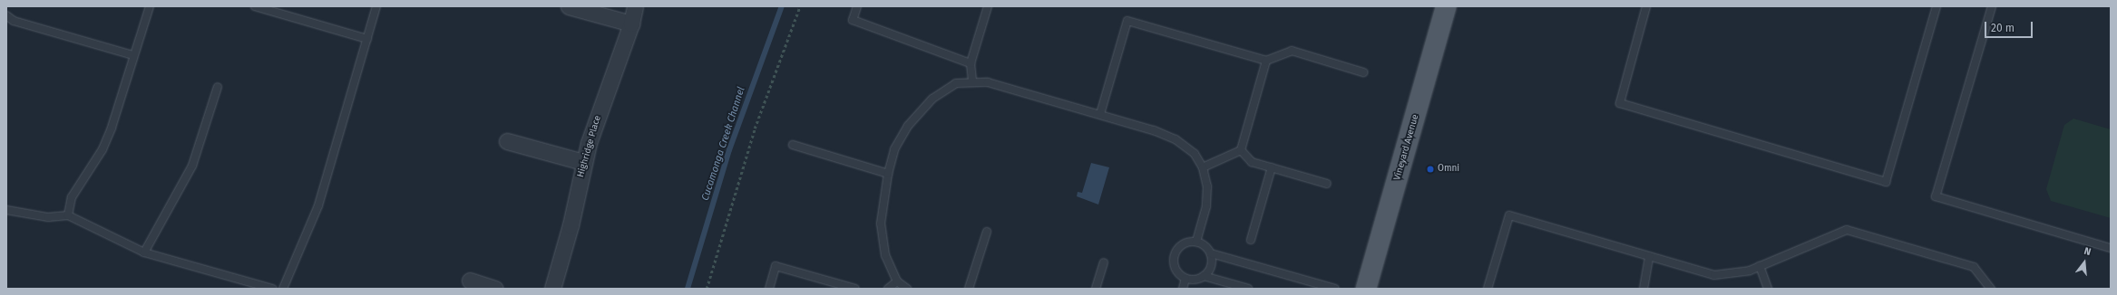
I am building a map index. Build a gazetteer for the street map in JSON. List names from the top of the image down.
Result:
{
  "streets": {
    "main road": ["Vineyard Avenue"],
    "street": ["Highridge Place"]
  },
  "water": ["Cucamonga Creek Channel"],
  "places": ["Omni"],
  "scale_bar": "20 m",
  "north": "top"
}
